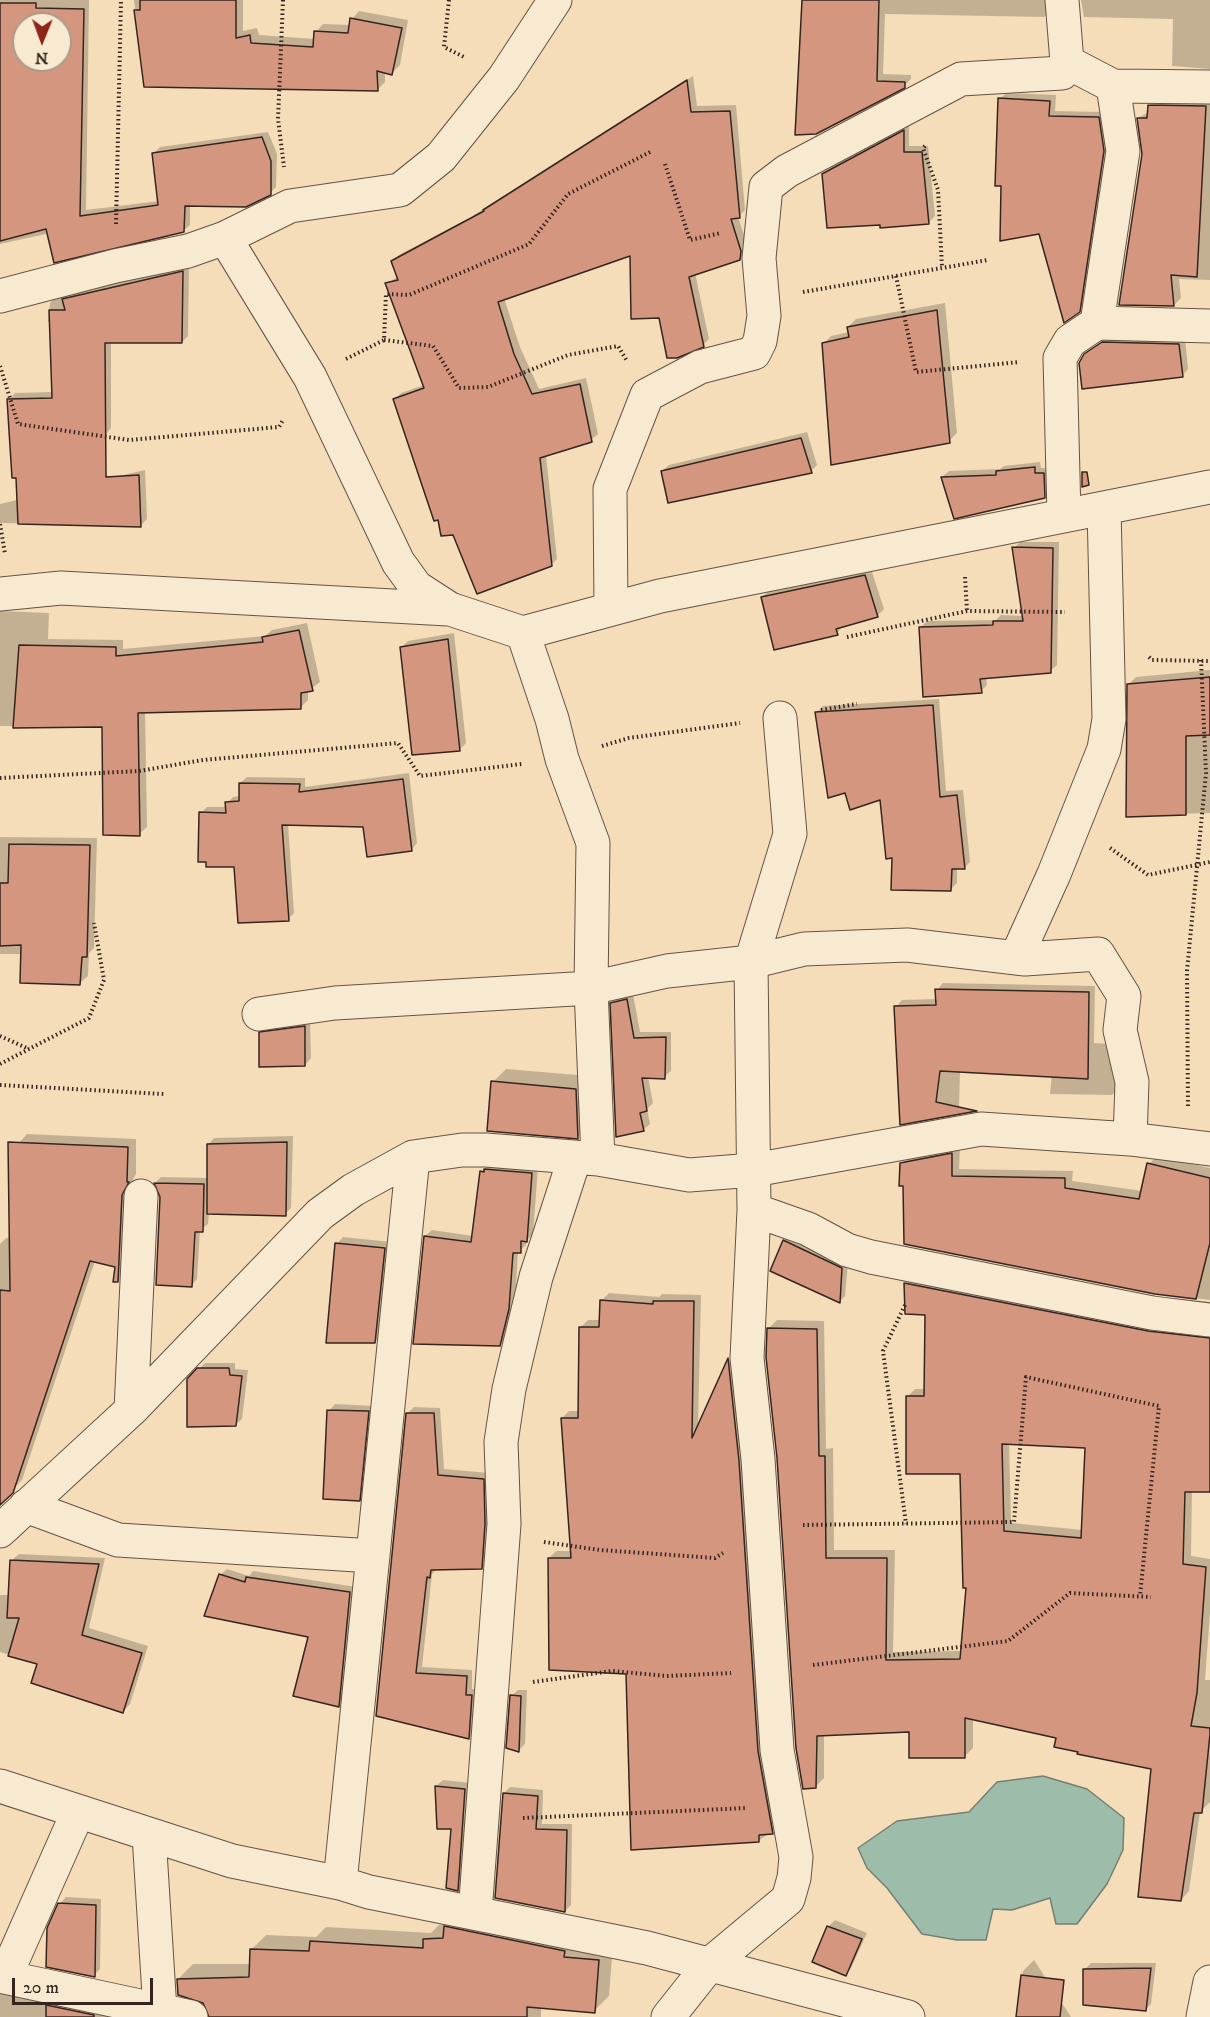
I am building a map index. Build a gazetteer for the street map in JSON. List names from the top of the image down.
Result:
{
  "scale_bar": "20 m",
  "north": "bottom"
}
